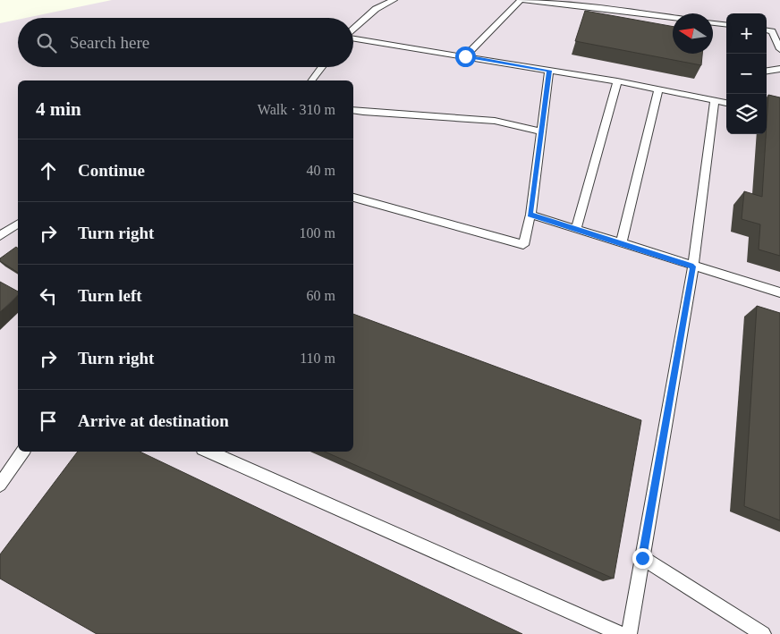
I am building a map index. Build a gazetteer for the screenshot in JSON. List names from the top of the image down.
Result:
{
  "north": "left",
  "page": {
    "map_buttons": ["+", "−"],
    "search": "Search here",
    "heading": ["4 min", "Walk · 310 m"],
    "list": [
      ["Continue", "40 m"],
      ["Turn right", "100 m"],
      ["Turn left", "60 m"],
      ["Turn right", "110 m"],
      "Arrive at destination"
    ]
  }
}
